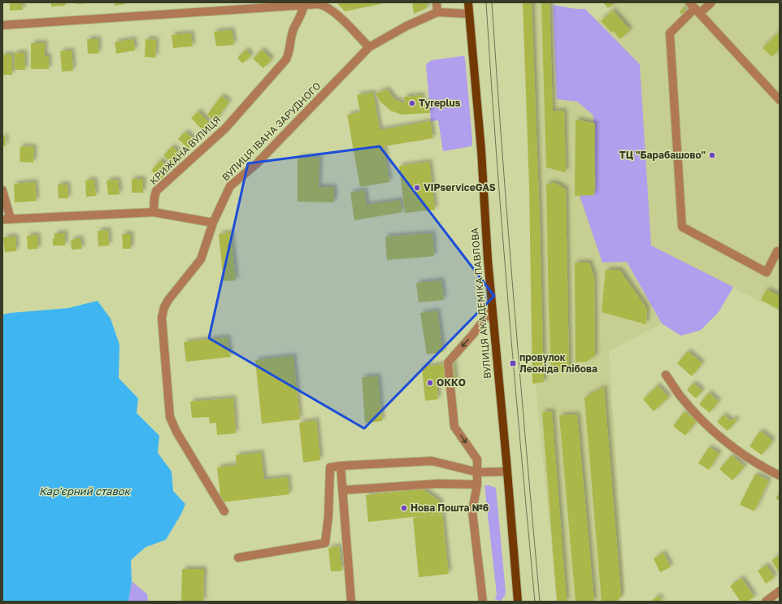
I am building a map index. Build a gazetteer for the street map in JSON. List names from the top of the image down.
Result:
{
  "streets": {
    "main road": ["ВУЛИЦЯ АКАДЕМІКА ПАВЛОВА"],
    "street": ["ВУЛИЦЯ ІВАНА ЗАРУДНОГО", "КРИЖАНА ВУЛИЦЯ"]
  },
  "water": ["Кар'єрний ставок"],
  "places": {
    "other": [
      "Tyreplus",
      "ТЦ \"Барабашово\"",
      "VIPserviceGAS",
      "ОККО",
      "Нова Пошта №6"
    ],
    "transit": ["провулок Леоніда Глібова"]
  }
}
